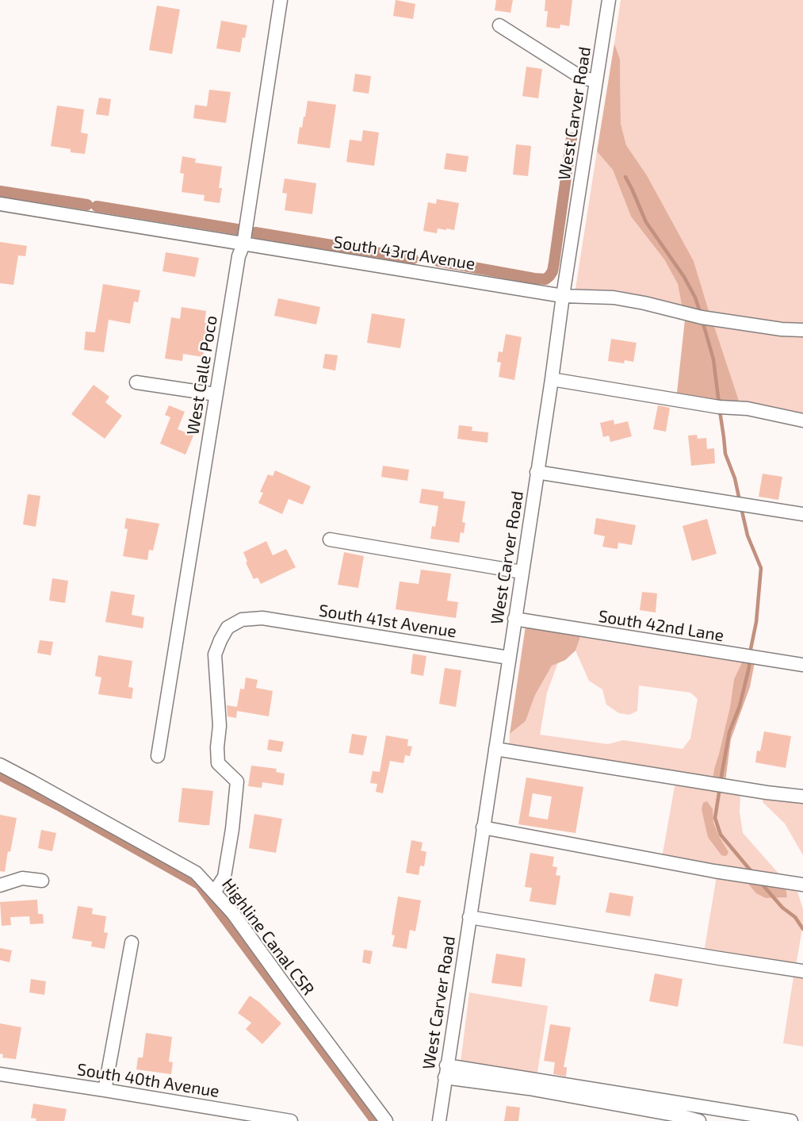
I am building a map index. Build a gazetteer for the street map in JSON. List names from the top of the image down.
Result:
{
  "streets": {
    "street": [
      "West Carver Road",
      "South 43rd Avenue",
      "West Calle Poco",
      "South 41st Avenue",
      "South 42nd Lane",
      "Highline Canal CSR",
      "South 40th Avenue"
    ]
  },
  "crossings": [
    ["West Carver Road", "South 43rd Avenue"],
    ["West Carver Road", "South 41st Avenue"],
    ["West Carver Road", "South 42nd Lane"],
    ["South 43rd Avenue", "West Calle Poco"],
    ["South 41st Avenue", "Highline Canal CSR"]
  ]
}
